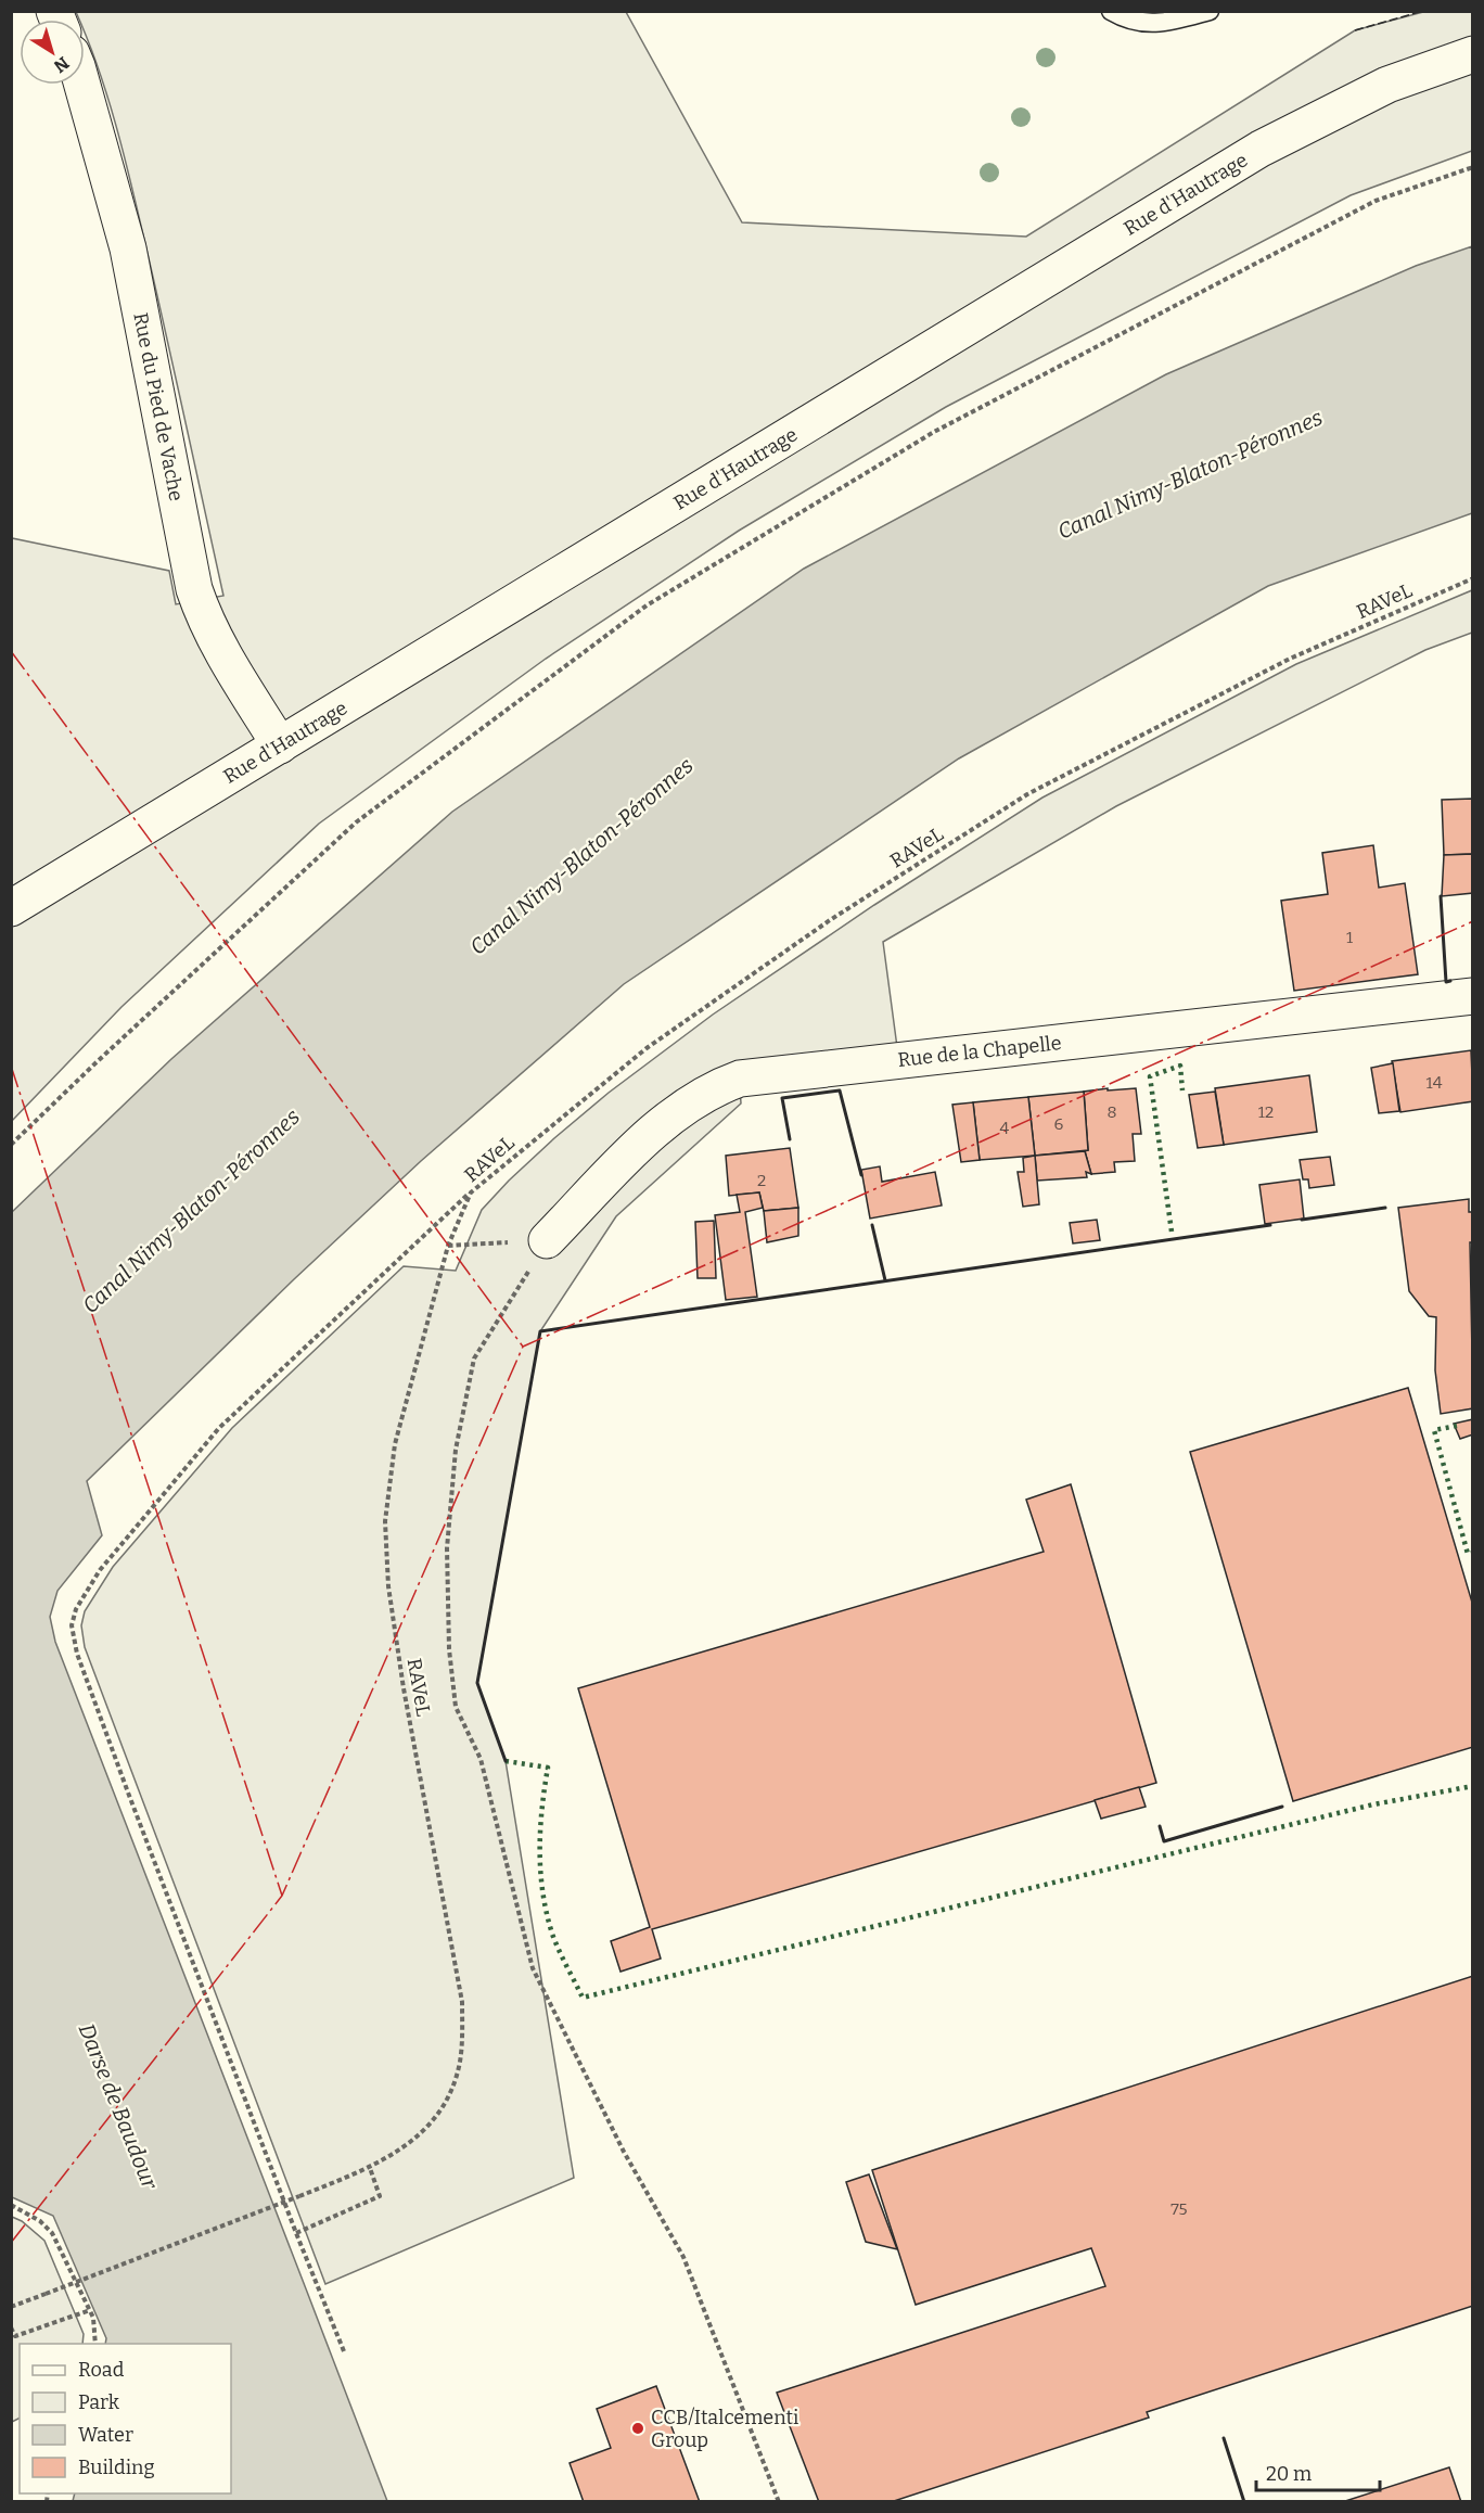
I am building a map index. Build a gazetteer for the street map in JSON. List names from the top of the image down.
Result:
{
  "streets": {
    "street": ["Rue d'Hautrage", "Rue du Pied de Vache", "Rue de la Chapelle"],
    "path": ["RAVeL"]
  },
  "crossings": [
    ["Rue d'Hautrage", "Rue du Pied de Vache"]
  ],
  "water": ["Canal Nimy-Blaton-Péronnes", "Darse de Baudour"],
  "places": ["CCB/Italcementi Group"],
  "house_numbers": [
    "1",
    "14",
    "8",
    "12",
    "6",
    "4",
    "2",
    "75"
  ],
  "legend": [
    "Road",
    "Park",
    "Water",
    "Building"
  ],
  "scale_bar": "20 m",
  "north": "bottom right"
}
